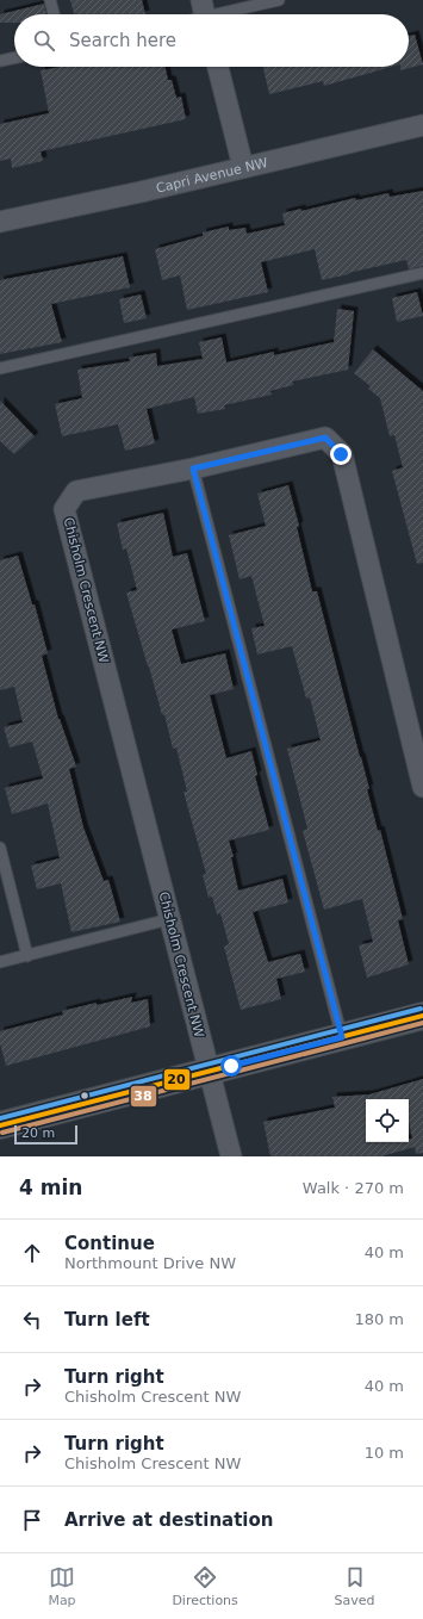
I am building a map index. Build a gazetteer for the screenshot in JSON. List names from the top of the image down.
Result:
{
  "streets": {
    "street": ["Capri Avenue NW", "Chisholm Crescent NW"]
  },
  "lines": ["transit line 20", "transit line 38"],
  "scale_bar": "20 m",
  "page": {
    "search": "Search here",
    "scale": "20 m",
    "heading": ["4 min", "Walk · 270 m"],
    "list": [
      ["Continue", "Northmount Drive NW", "40 m"],
      ["Turn left", "180 m"],
      ["Turn right", "Chisholm Crescent NW", "40 m"],
      ["Turn right", "Chisholm Crescent NW", "10 m"],
      "Arrive at destination"
    ],
    "nav": ["Map", "Directions", "Saved"]
  }
}
